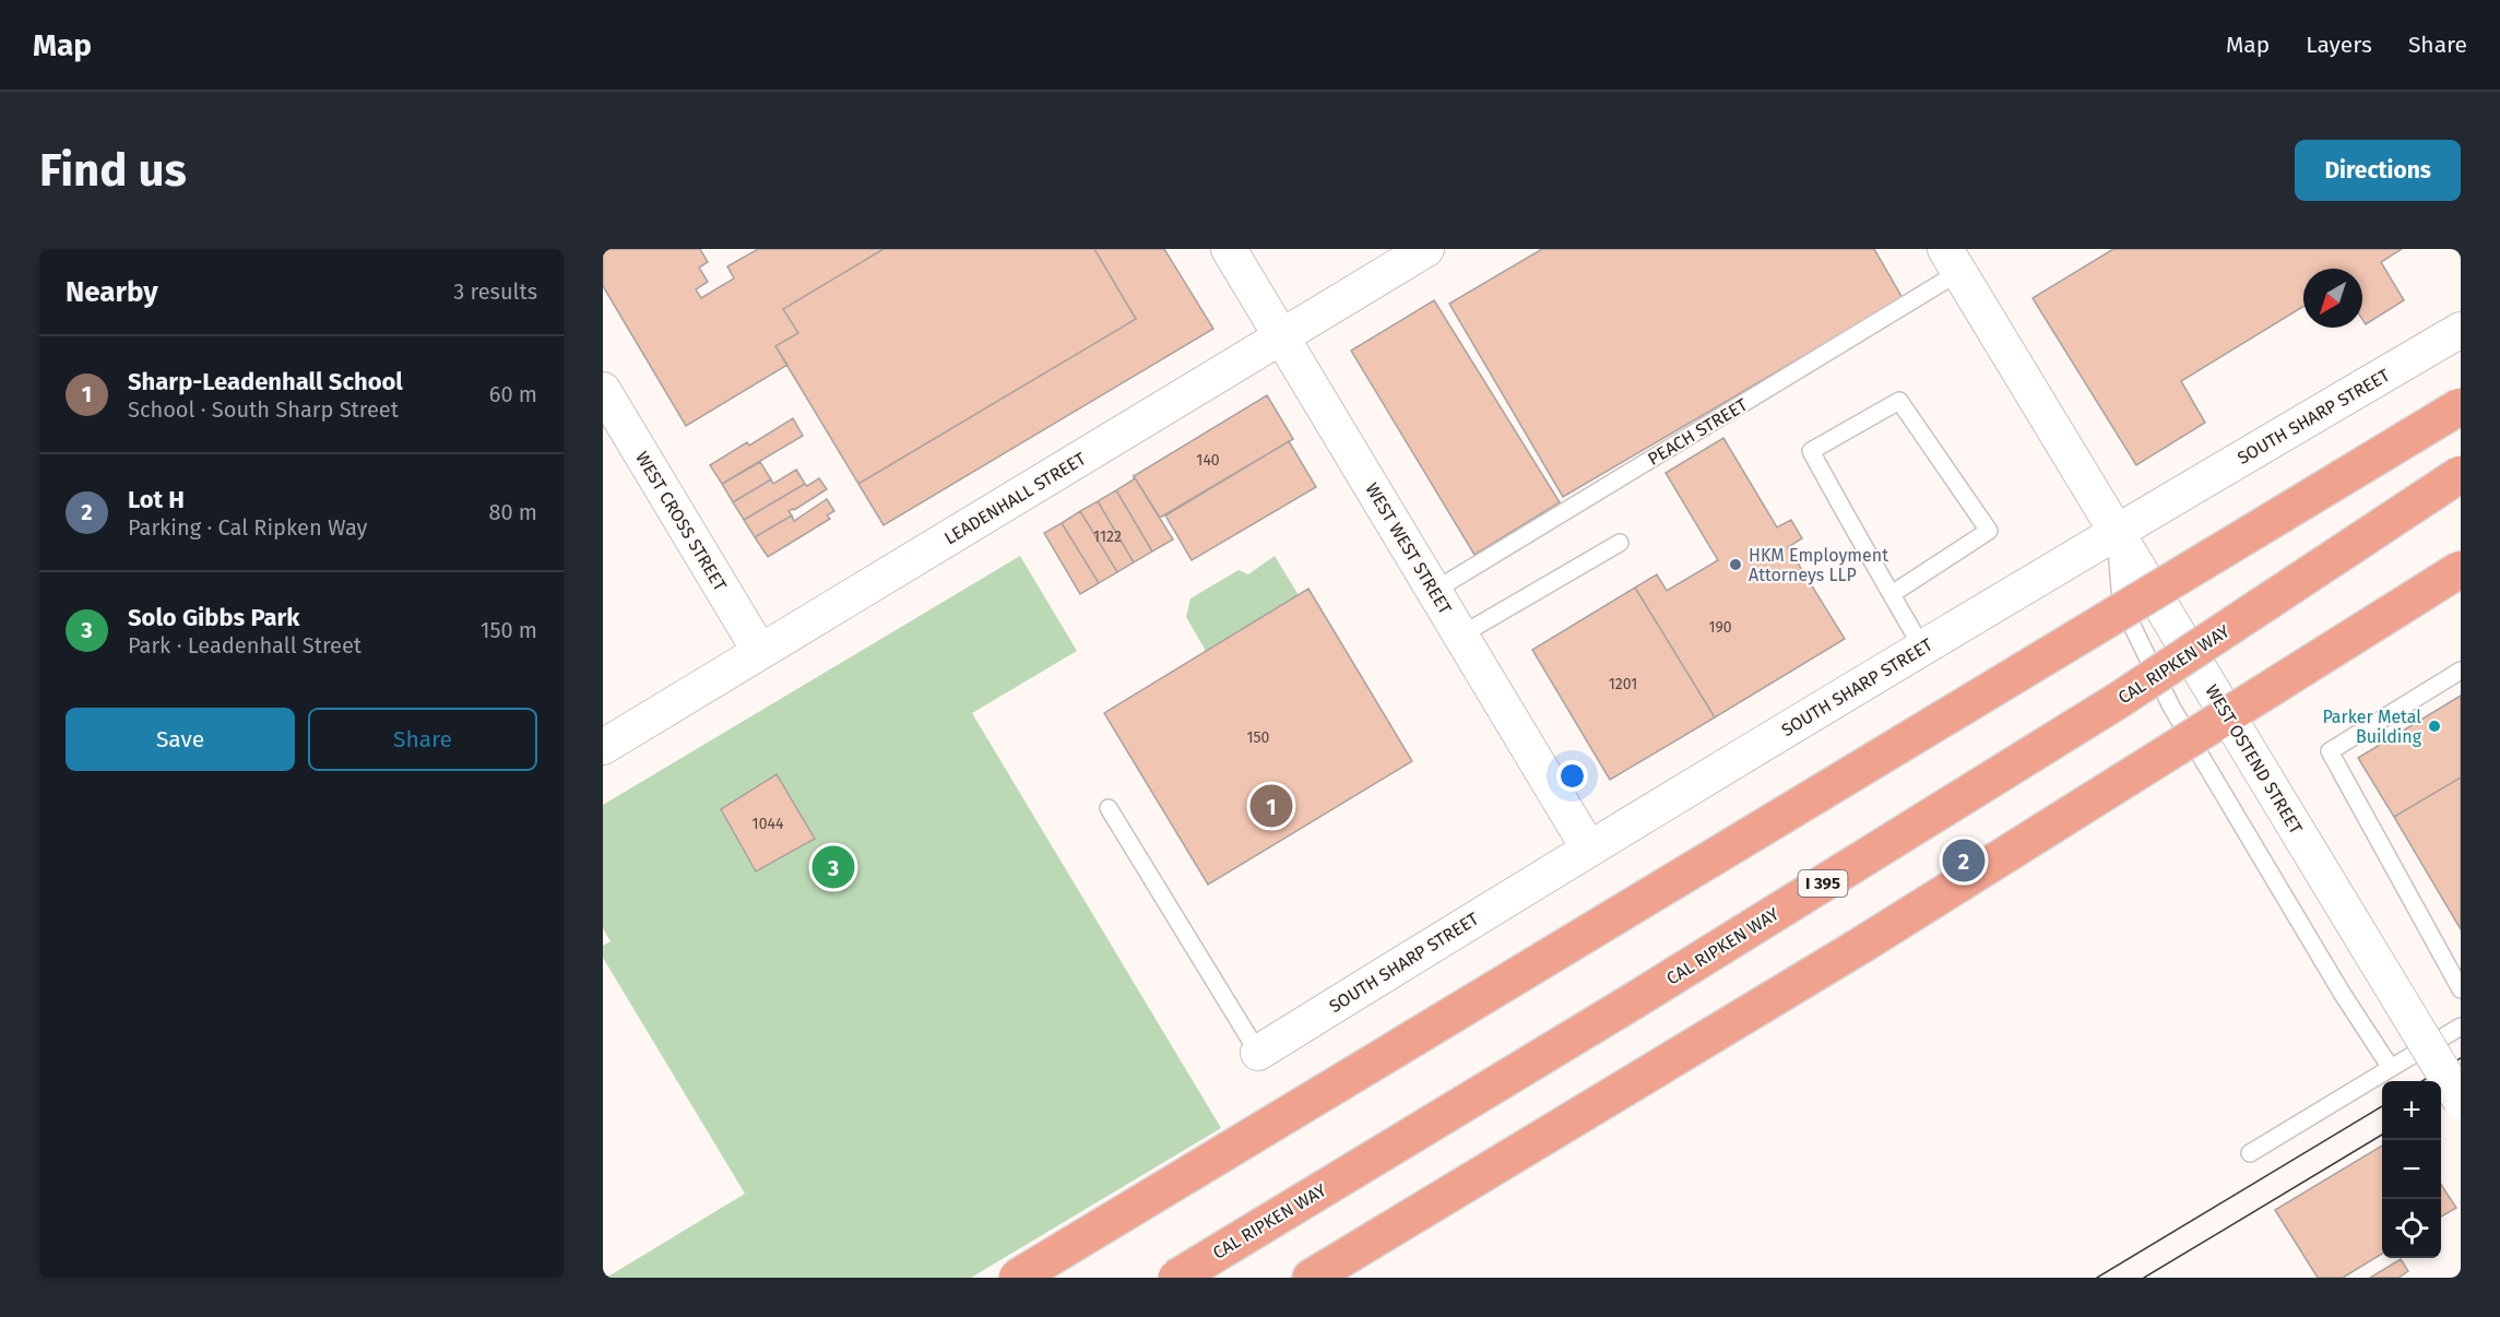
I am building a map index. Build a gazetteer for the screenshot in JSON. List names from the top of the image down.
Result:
{
  "streets": {
    "highway": ["CAL RIPKEN WAY", "I 395"],
    "street": [
      "SOUTH SHARP STREET",
      "LEADENHALL STREET",
      "WEST CROSS STREET",
      "WEST WEST STREET",
      "WEST OSTEND STREET"
    ],
    "lane": ["PEACH STREET"]
  },
  "crossings": [
    ["SOUTH SHARP STREET", "WEST WEST STREET"],
    ["SOUTH SHARP STREET", "WEST OSTEND STREET"],
    ["PEACH STREET", "WEST WEST STREET"],
    ["PEACH STREET", "WEST OSTEND STREET"],
    ["LEADENHALL STREET", "WEST CROSS STREET"],
    ["LEADENHALL STREET", "WEST WEST STREET"]
  ],
  "places": ["HKM Employment Attorneys LLP", "Parker Metal Building"],
  "house_numbers": [
    "140",
    "1122",
    "190",
    "1201",
    "150",
    "1044"
  ],
  "north": "bottom left",
  "page": {
    "header": "Map",
    "nav": ["Map", "Layers", "Share"],
    "buttons": [
      "Directions",
      ["Save", "Share"]
    ],
    "title": "Find us",
    "heading": ["Nearby", "3 results"],
    "list": [
      {
        "mark": "1",
        "name": "Sharp-Leadenhall School",
        "note": "School · South Sharp Street",
        "value": "60 m"
      },
      {
        "mark": "2",
        "name": "Lot H",
        "note": "Parking · Cal Ripken Way",
        "value": "80 m"
      },
      {
        "mark": "3",
        "name": "Solo Gibbs Park",
        "note": "Park · Leadenhall Street",
        "value": "150 m"
      }
    ],
    "pins": ["1", "2", "3"],
    "map_buttons": ["+", "−"]
  }
}
